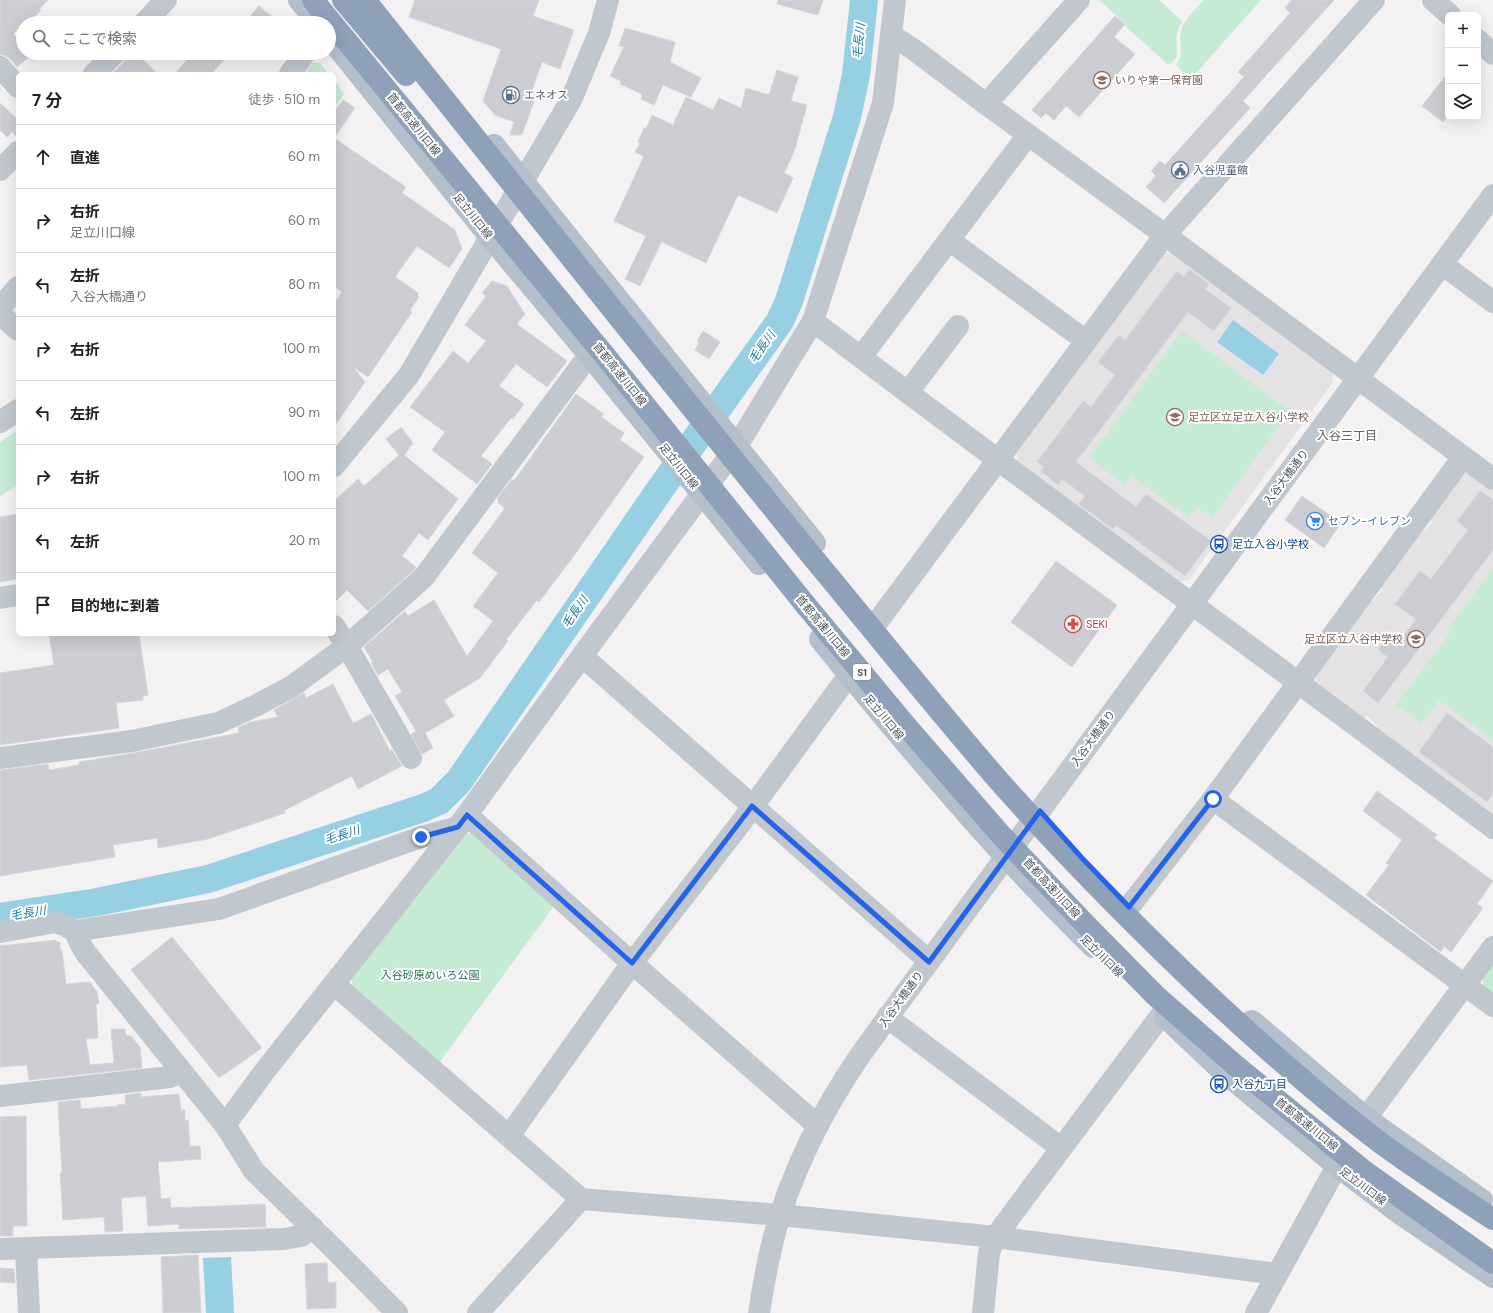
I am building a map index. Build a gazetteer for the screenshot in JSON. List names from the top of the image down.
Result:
{
  "streets": {
    "highway": ["首都高速川口線", "S1"],
    "main road": ["足立川口線"],
    "street": ["入谷大橋通り"]
  },
  "crossings": [
    ["足立川口線", "入谷大橋通り"]
  ],
  "districts": ["入谷三丁目"],
  "water": ["毛長川"],
  "parks": ["入谷砂原めいろ公園"],
  "places": {
    "school or university": ["いりや第一保育園", "足立区立足立入谷小学校", "足立区立入谷中学校"],
    "fuel station": ["エネオス"],
    "public building": ["入谷児童館"],
    "supermarket": ["セブン-イレブン"],
    "bus stop": ["足立入谷小学校", "入谷九丁目"],
    "pharmacy": ["SEKI"]
  },
  "page": {
    "map_buttons": ["+", "−"],
    "search": "ここで検索",
    "heading": ["7 分", "徒歩 · 510 m"],
    "list": [
      ["直進", "60 m"],
      ["右折", "足立川口線", "60 m"],
      ["左折", "入谷大橋通り", "80 m"],
      ["右折", "100 m"],
      ["左折", "90 m"],
      ["右折", "100 m"],
      ["左折", "20 m"],
      "目的地に到着"
    ]
  }
}
